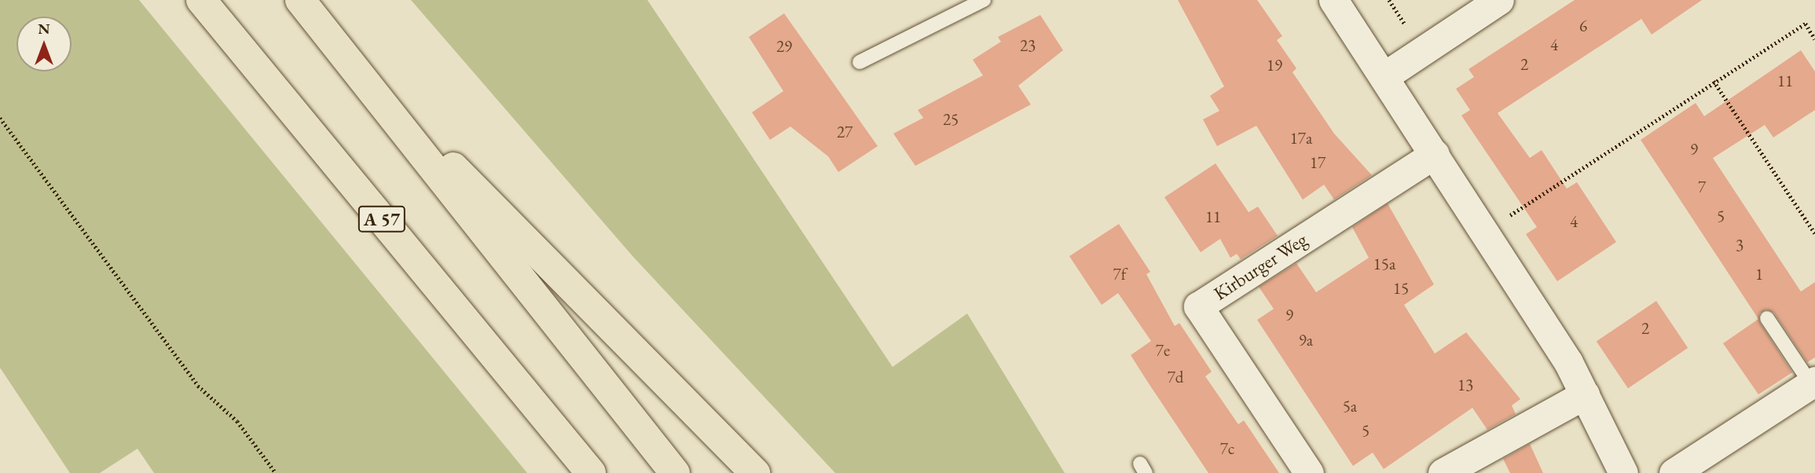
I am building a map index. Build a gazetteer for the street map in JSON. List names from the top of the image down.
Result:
{
  "streets": {
    "highway": ["A 57"],
    "street": ["Kirburger Weg"]
  },
  "house_numbers": [
    "6",
    "4",
    "23",
    "29",
    "2",
    "19",
    "11",
    "25",
    "27",
    "17a",
    "9",
    "17",
    "7",
    "5",
    "11",
    "4",
    "3",
    "15a",
    "7f",
    "1",
    "15",
    "9",
    "2",
    "9a",
    "7e",
    "7d",
    "13",
    "5a",
    "5",
    "7c"
  ],
  "north": "top"
}
